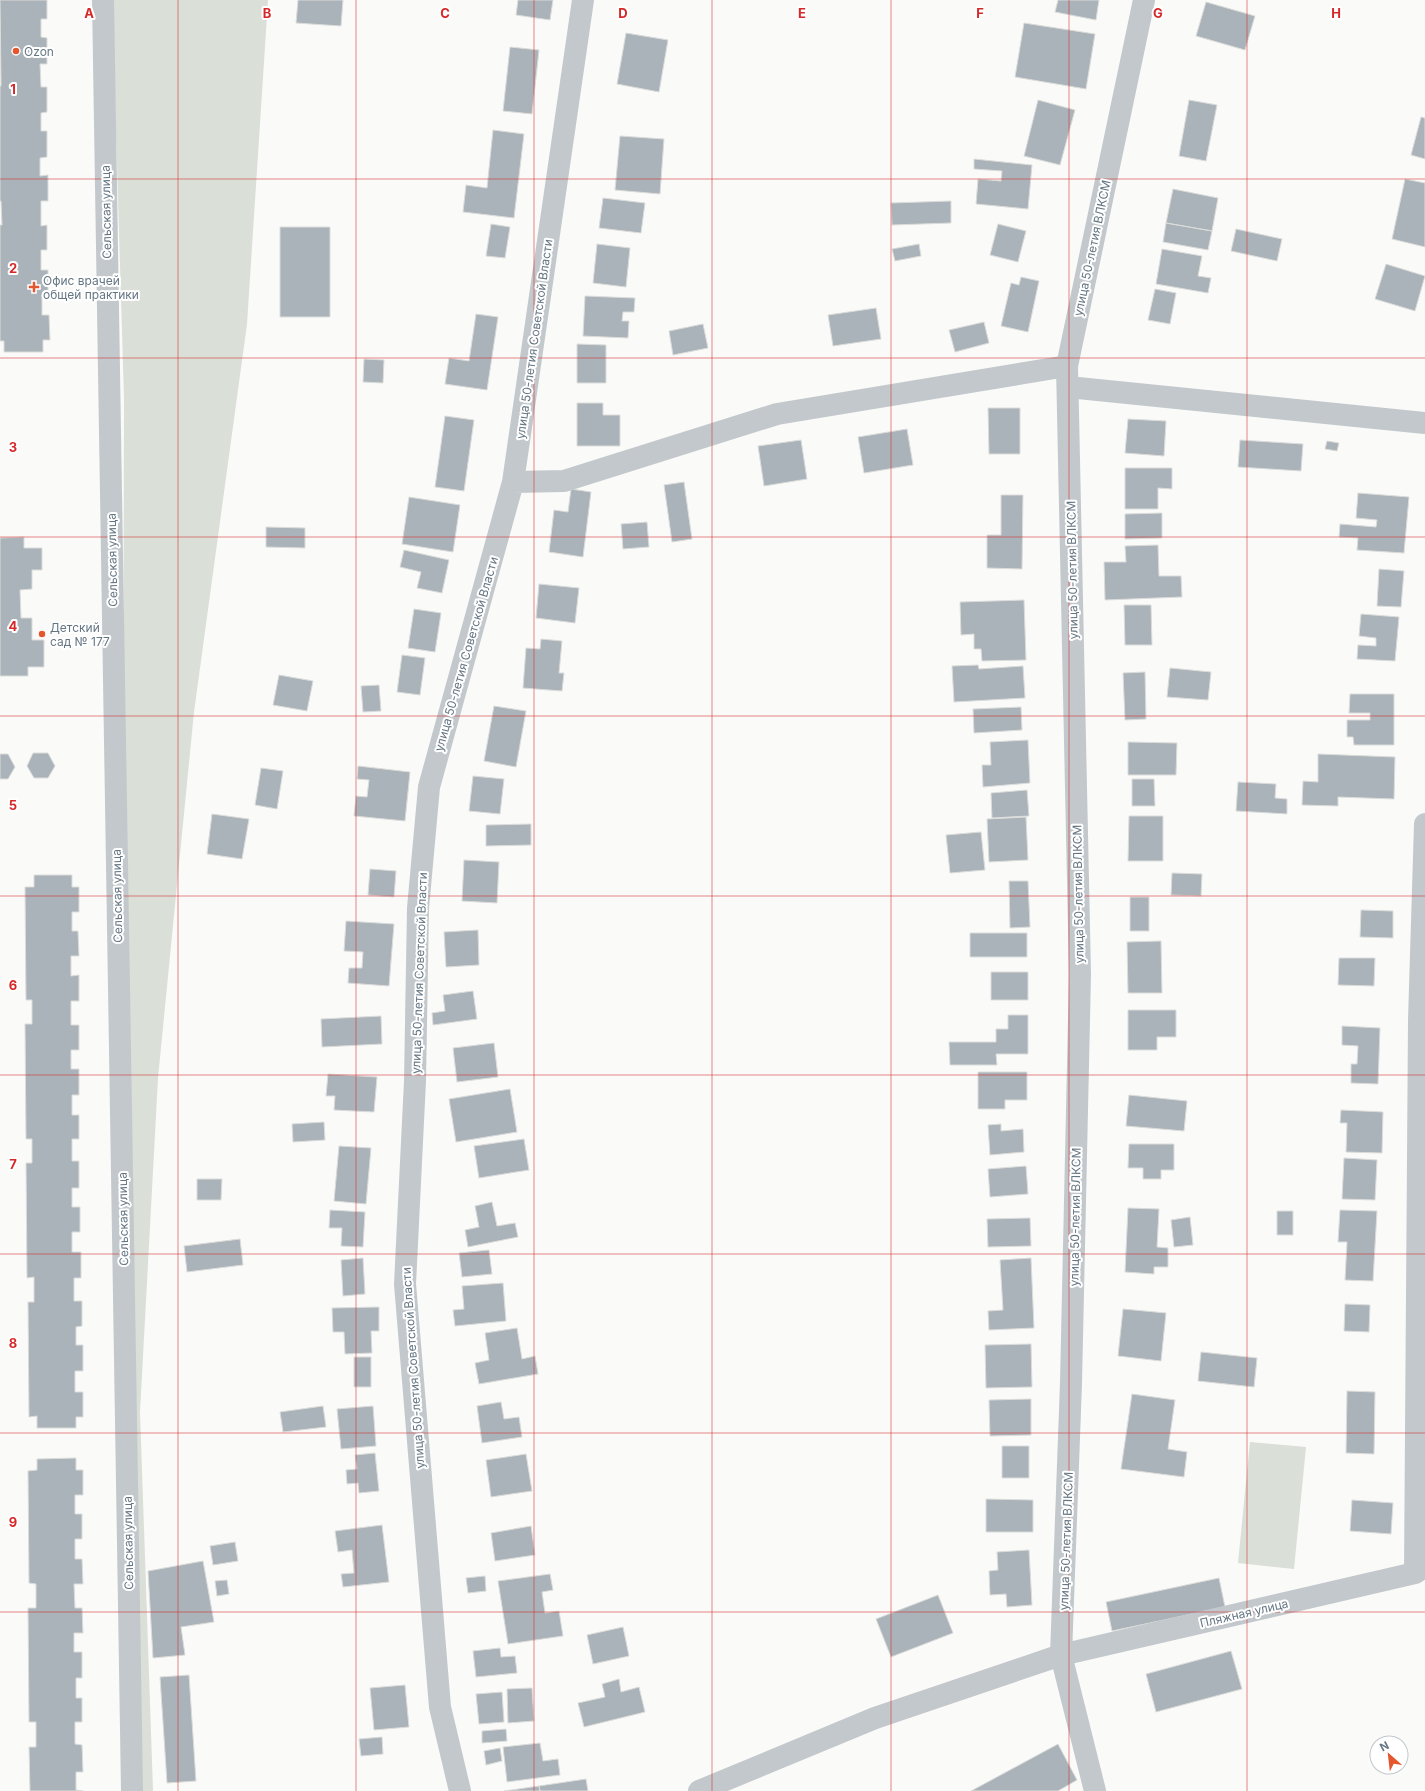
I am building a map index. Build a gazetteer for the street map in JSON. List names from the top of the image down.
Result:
{
  "streets": {
    "street": [
      "Сельская улица",
      "улица 50-летия ВЛКСМ",
      "улица 50-летия Советской Власти",
      "Пляжная улица"
    ]
  },
  "crossings": [
    ["улица 50-летия ВЛКСМ", "Пляжная улица"]
  ],
  "places": {
    "other": ["Ozon", "Детский сад № 177"],
    "health": ["Офис врачей общей практики"]
  },
  "north": "top left",
  "grid": {
    "columns": [
      "A",
      "B",
      "C",
      "D",
      "E",
      "F",
      "G",
      "H"
    ],
    "rows": [
      "1",
      "2",
      "3",
      "4",
      "5",
      "6",
      "7",
      "8",
      "9"
    ]
  }
}
